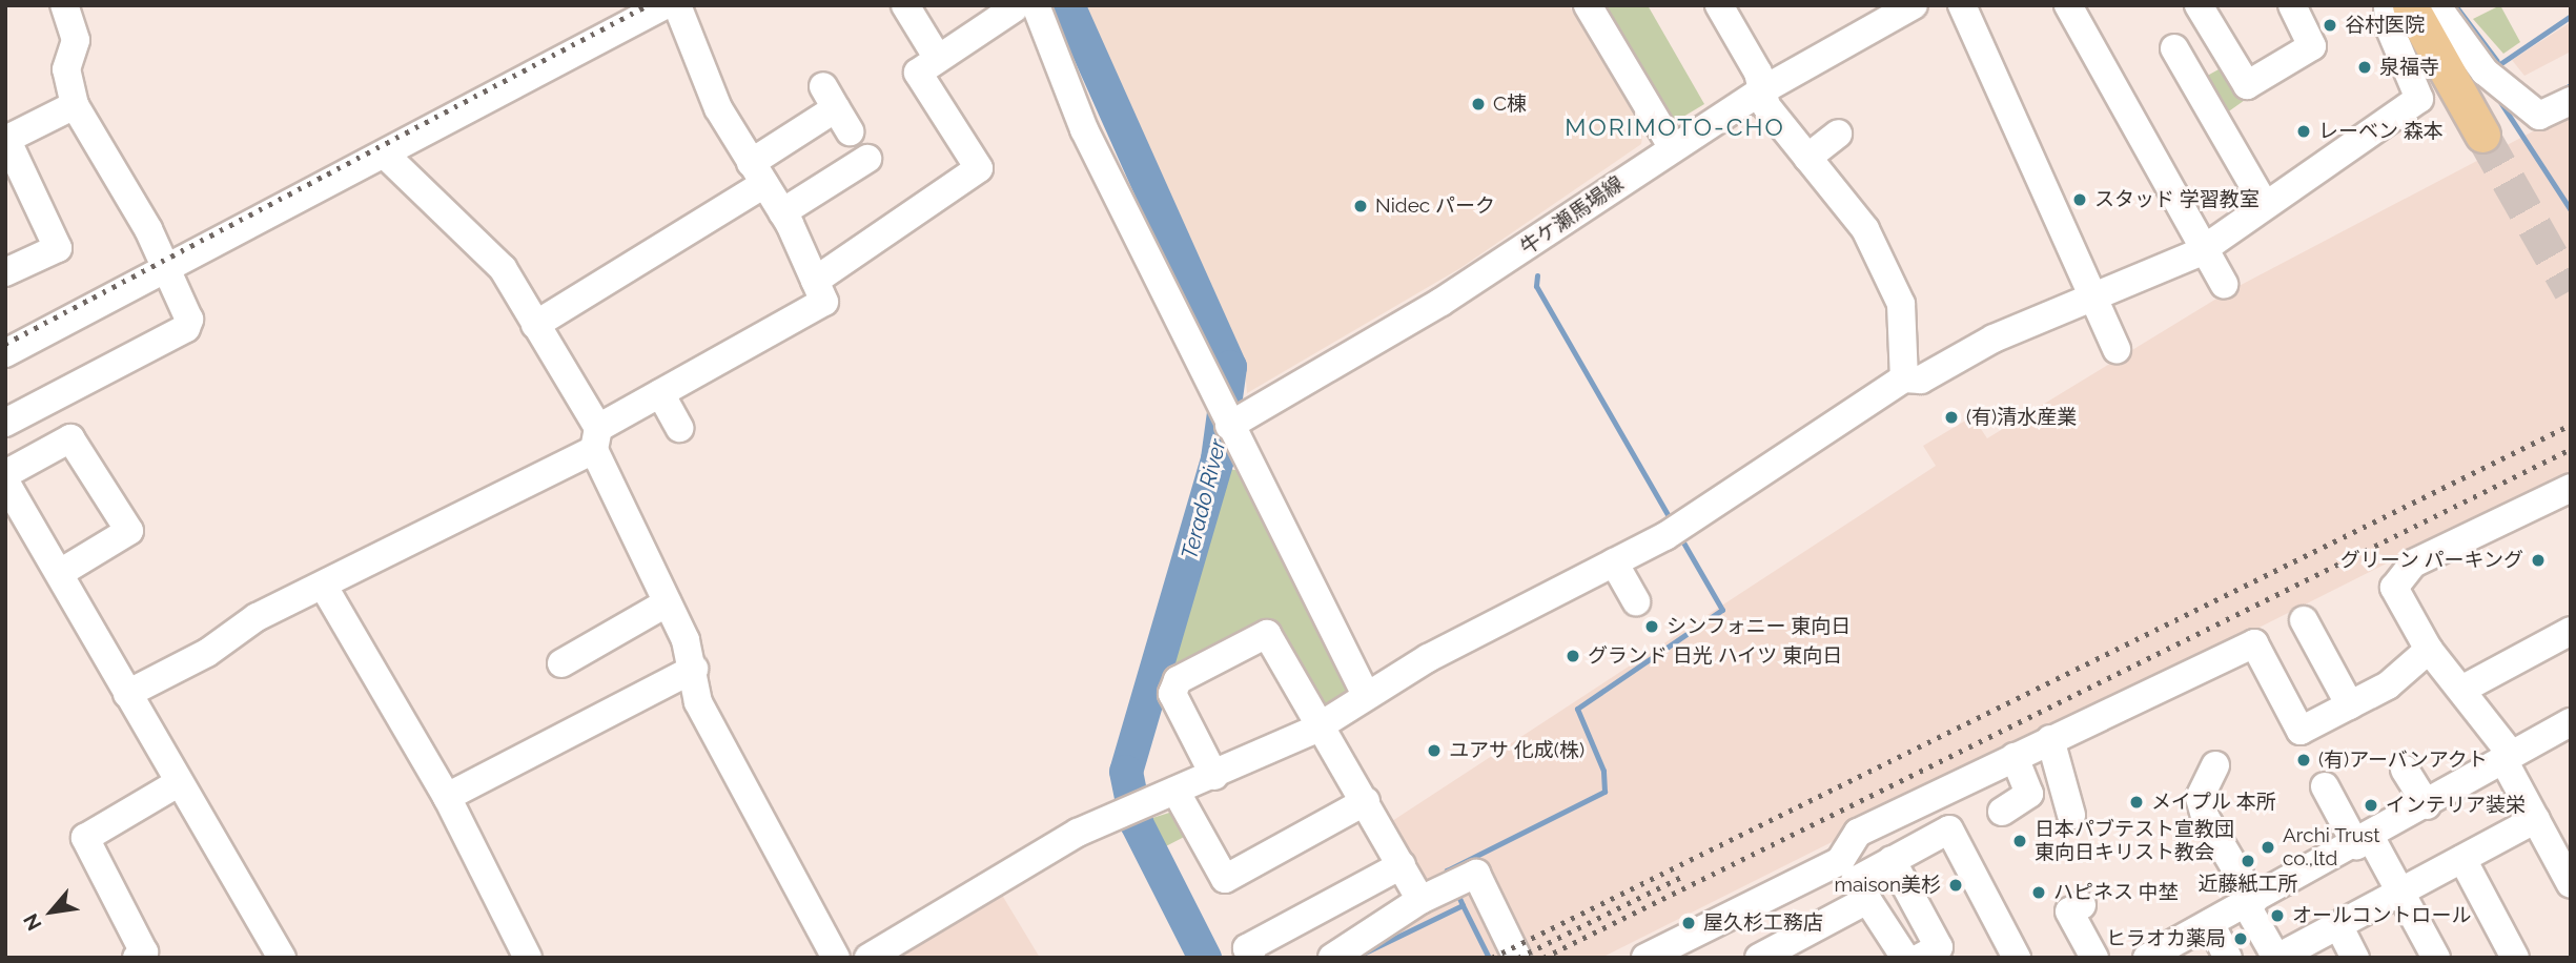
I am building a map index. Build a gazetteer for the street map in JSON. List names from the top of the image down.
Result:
{
  "streets": {
    "street": ["牛ケ瀬馬場線"]
  },
  "districts": ["MORIMOTO-CHO"],
  "water": ["Terado River"],
  "places": [
    "谷村医院",
    "泉福寺",
    "C棟",
    "レーベン 森本",
    "スタッド 学習教室",
    "Nidec パーク",
    "(有)清水産業",
    "グリーン パーキング",
    "シンフォニー 東向日",
    "グランド 日光 ハイツ 東向日",
    "ユアサ 化成(株)",
    "(有)アーバンアクト",
    "メイプル 本所",
    "インテリア装栄",
    "日本パブテスト宣教団 東向日キリスト教会",
    "Archi Trust co.,ltd",
    "近藤紙工所",
    "maison美杉",
    "ハピネス 中埜",
    "オールコントロール",
    "屋久杉工務店",
    "ヒラオカ薬局"
  ],
  "north": "bottom left"
}
